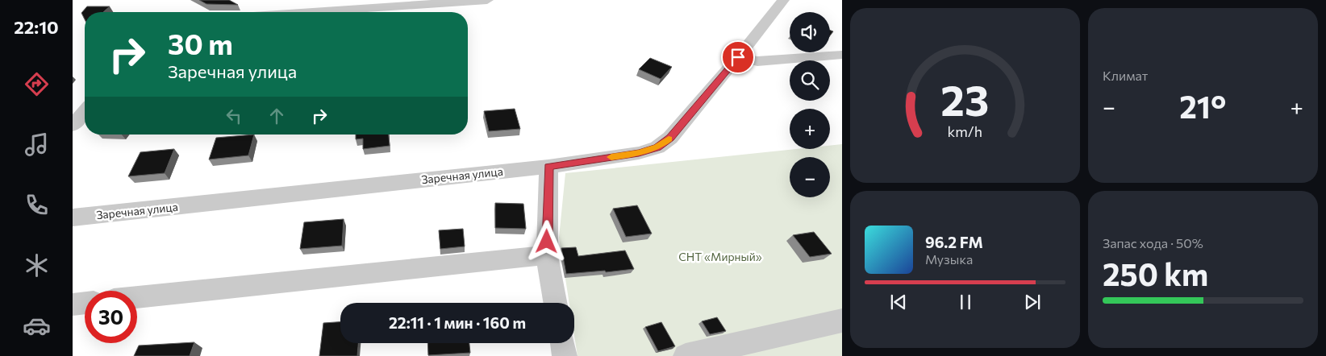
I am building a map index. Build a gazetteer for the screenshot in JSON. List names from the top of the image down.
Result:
{
  "streets": {
    "street": ["Заречная улица"]
  },
  "parks": ["СНТ «Мирный»"],
  "page": {
    "tabs": "22:10",
    "tile": [
      "Климат",
      ["Запас хода · 50%", "250 km"]
    ],
    "map_buttons": ["+", "−"],
    "turn": ["30 m", "Заречная улица"],
    "heat": ["−", "21°", "+"],
    "song": ["96.2 FM", "Музыка"],
    "limit": "30",
    "trip": "22:11 · 1 мин · 160 m",
    "gauge": ["23", "km/h"]
  }
}
